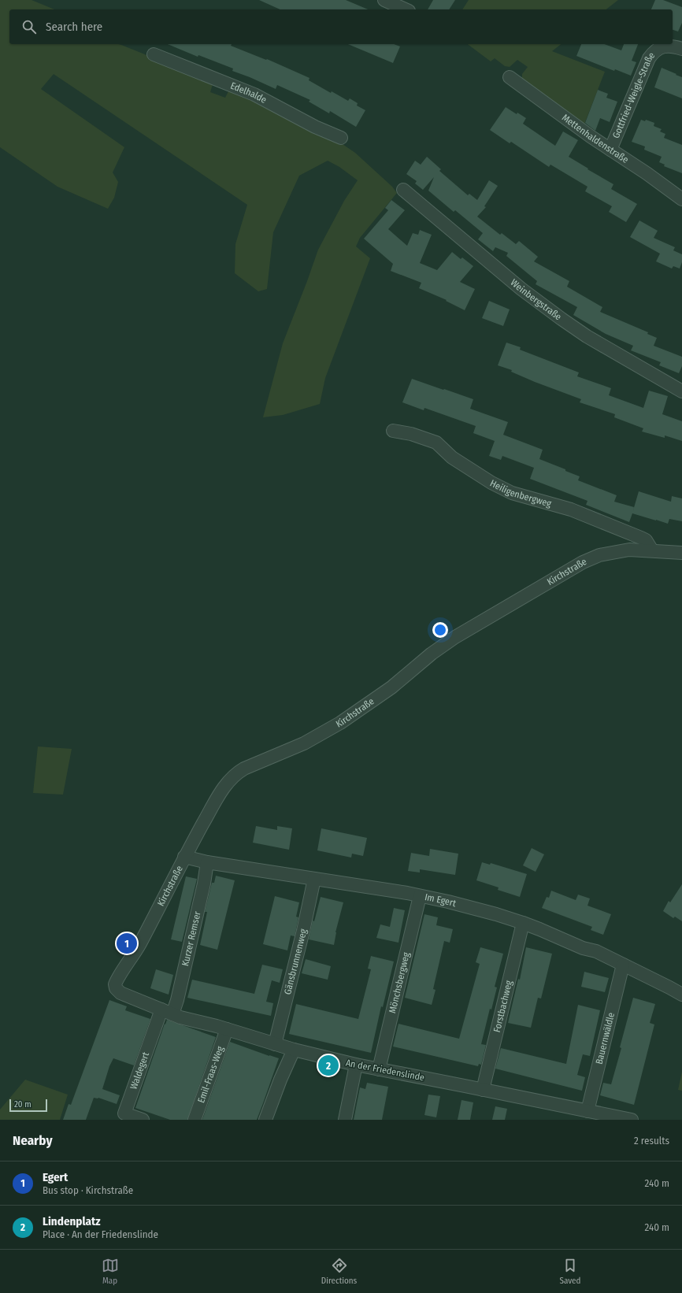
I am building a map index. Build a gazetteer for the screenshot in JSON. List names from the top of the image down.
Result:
{
  "streets": {
    "street": [
      "Edelhalde",
      "Gottfried-Weigle-Straße",
      "Mettenhaldenstraße",
      "Weinbergstraße",
      "Heiligenbergweg",
      "Kirchstraße",
      "Im Egert",
      "Kurzer Remser",
      "Gänsbrunnenweg",
      "Mönchsbergweg",
      "Forstbachweg",
      "Bauernwäldle",
      "Waldegert",
      "An der Friedenslinde",
      "Emil-Fraas-Weg"
    ]
  },
  "crossings": [
    ["Gottfried-Weigle-Straße", "Mettenhaldenstraße"],
    ["Heiligenbergweg", "Kirchstraße"],
    ["Kirchstraße", "Im Egert"],
    ["Kirchstraße", "An der Friedenslinde"],
    ["Im Egert", "Kurzer Remser"],
    ["Im Egert", "Gänsbrunnenweg"],
    ["Im Egert", "Mönchsbergweg"],
    ["Im Egert", "Forstbachweg"],
    ["Im Egert", "Bauernwäldle"],
    ["Kurzer Remser", "Waldegert"],
    ["Kurzer Remser", "An der Friedenslinde"],
    ["Gänsbrunnenweg", "An der Friedenslinde"],
    ["Mönchsbergweg", "An der Friedenslinde"],
    ["Forstbachweg", "An der Friedenslinde"],
    ["Bauernwäldle", "An der Friedenslinde"],
    ["Waldegert", "An der Friedenslinde"],
    ["An der Friedenslinde", "Emil-Fraas-Weg"]
  ],
  "scale_bar": "20 m",
  "page": {
    "search": "Search here",
    "pins": ["1", "2"],
    "scale": "20 m",
    "heading": ["Nearby", "2 results"],
    "list": [
      {
        "mark": "1",
        "name": "Egert",
        "note": "Bus stop · Kirchstraße",
        "value": "240 m"
      },
      {
        "mark": "2",
        "name": "Lindenplatz",
        "note": "Place · An der Friedenslinde",
        "value": "240 m"
      }
    ],
    "nav": ["Map", "Directions", "Saved"]
  }
}
